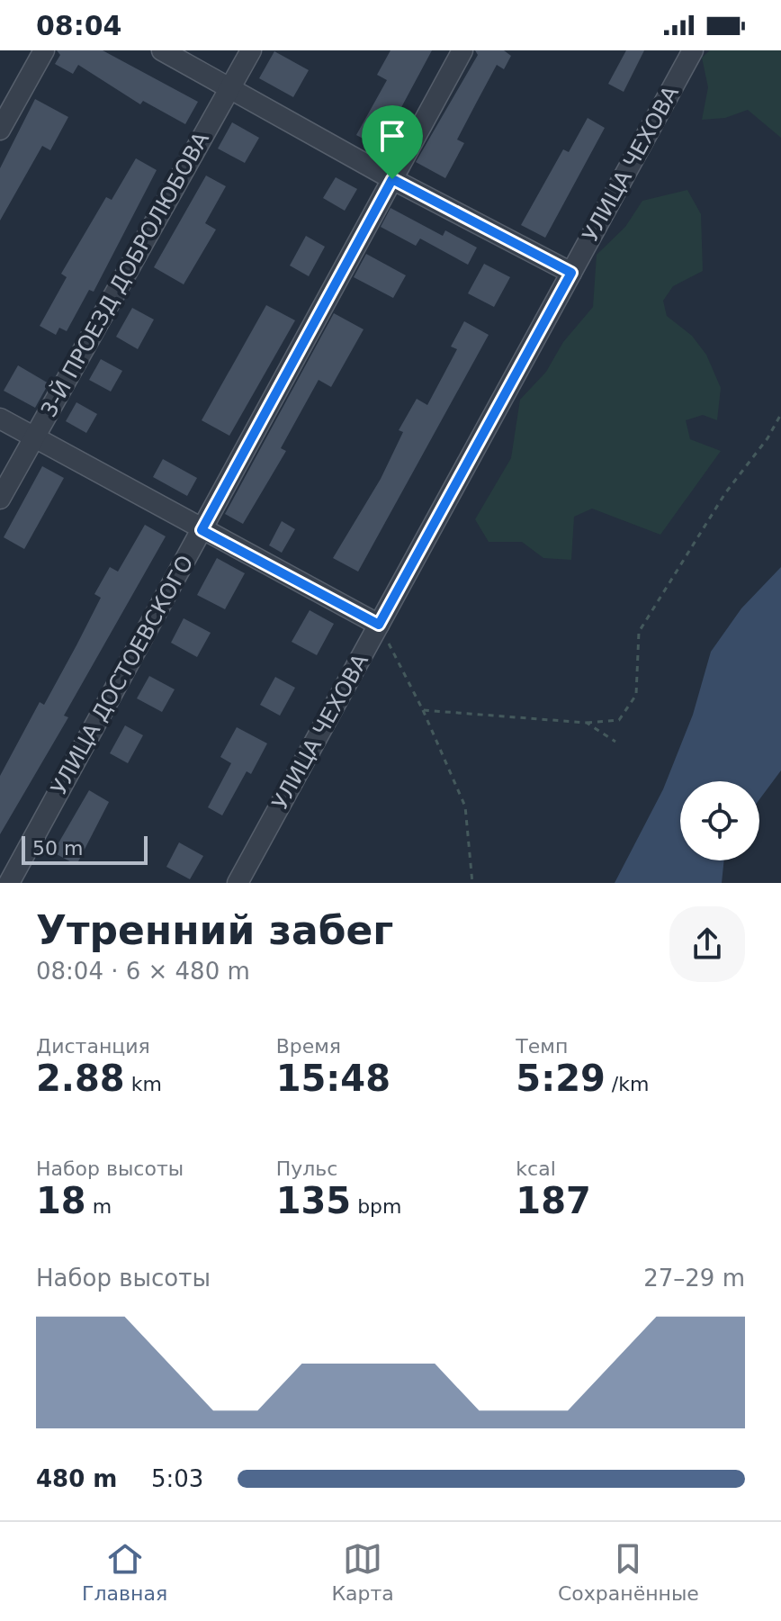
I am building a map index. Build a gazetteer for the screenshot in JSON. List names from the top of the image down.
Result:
{
  "streets": {
    "street": ["УЛИЦА ЧЕХОВА", "3-Й ПРОЕЗД ДОБРОЛЮБОВА", "УЛИЦА ДОСТОЕВСКОГО"]
  },
  "scale_bar": "50 m",
  "page": {
    "status": "08:04",
    "scale": "50 m",
    "heading": ["Утренний забег", "08:04 · 6 × 480 m"],
    "stats": [
      ["Дистанция", "2.88 km"],
      ["Время", "15:48"],
      ["Темп", "5:29 /km"],
      ["Набор высоты", "18 m"],
      ["Пульс", "135 bpm"],
      ["kcal", "187"]
    ],
    "chart": ["Набор высоты", "27–29 m"],
    "list": [
      {
        "name": "480 m",
        "note": "5:03"
      }
    ],
    "tabs": ["Главная", "Карта", "Сохранённые"]
  }
}
